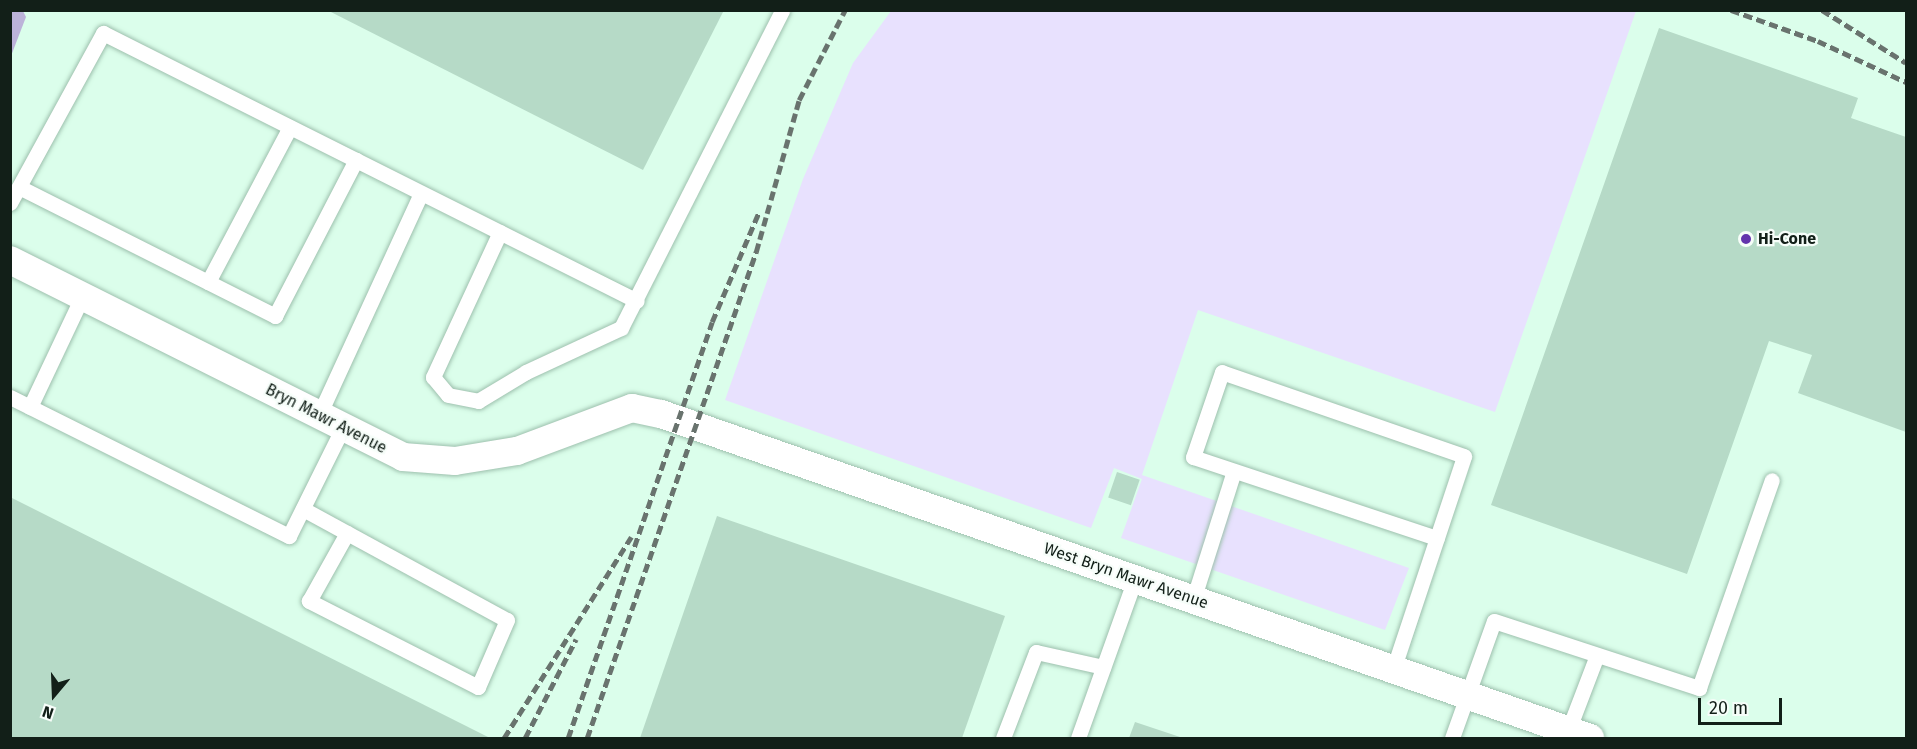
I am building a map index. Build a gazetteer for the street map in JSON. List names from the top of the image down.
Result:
{
  "streets": {
    "street": ["Bryn Mawr Avenue", "West Bryn Mawr Avenue"]
  },
  "crossings": [
    ["Bryn Mawr Avenue", "West Bryn Mawr Avenue"]
  ],
  "places": ["Hi-Cone"],
  "scale_bar": "20 m",
  "north": "bottom"
}
